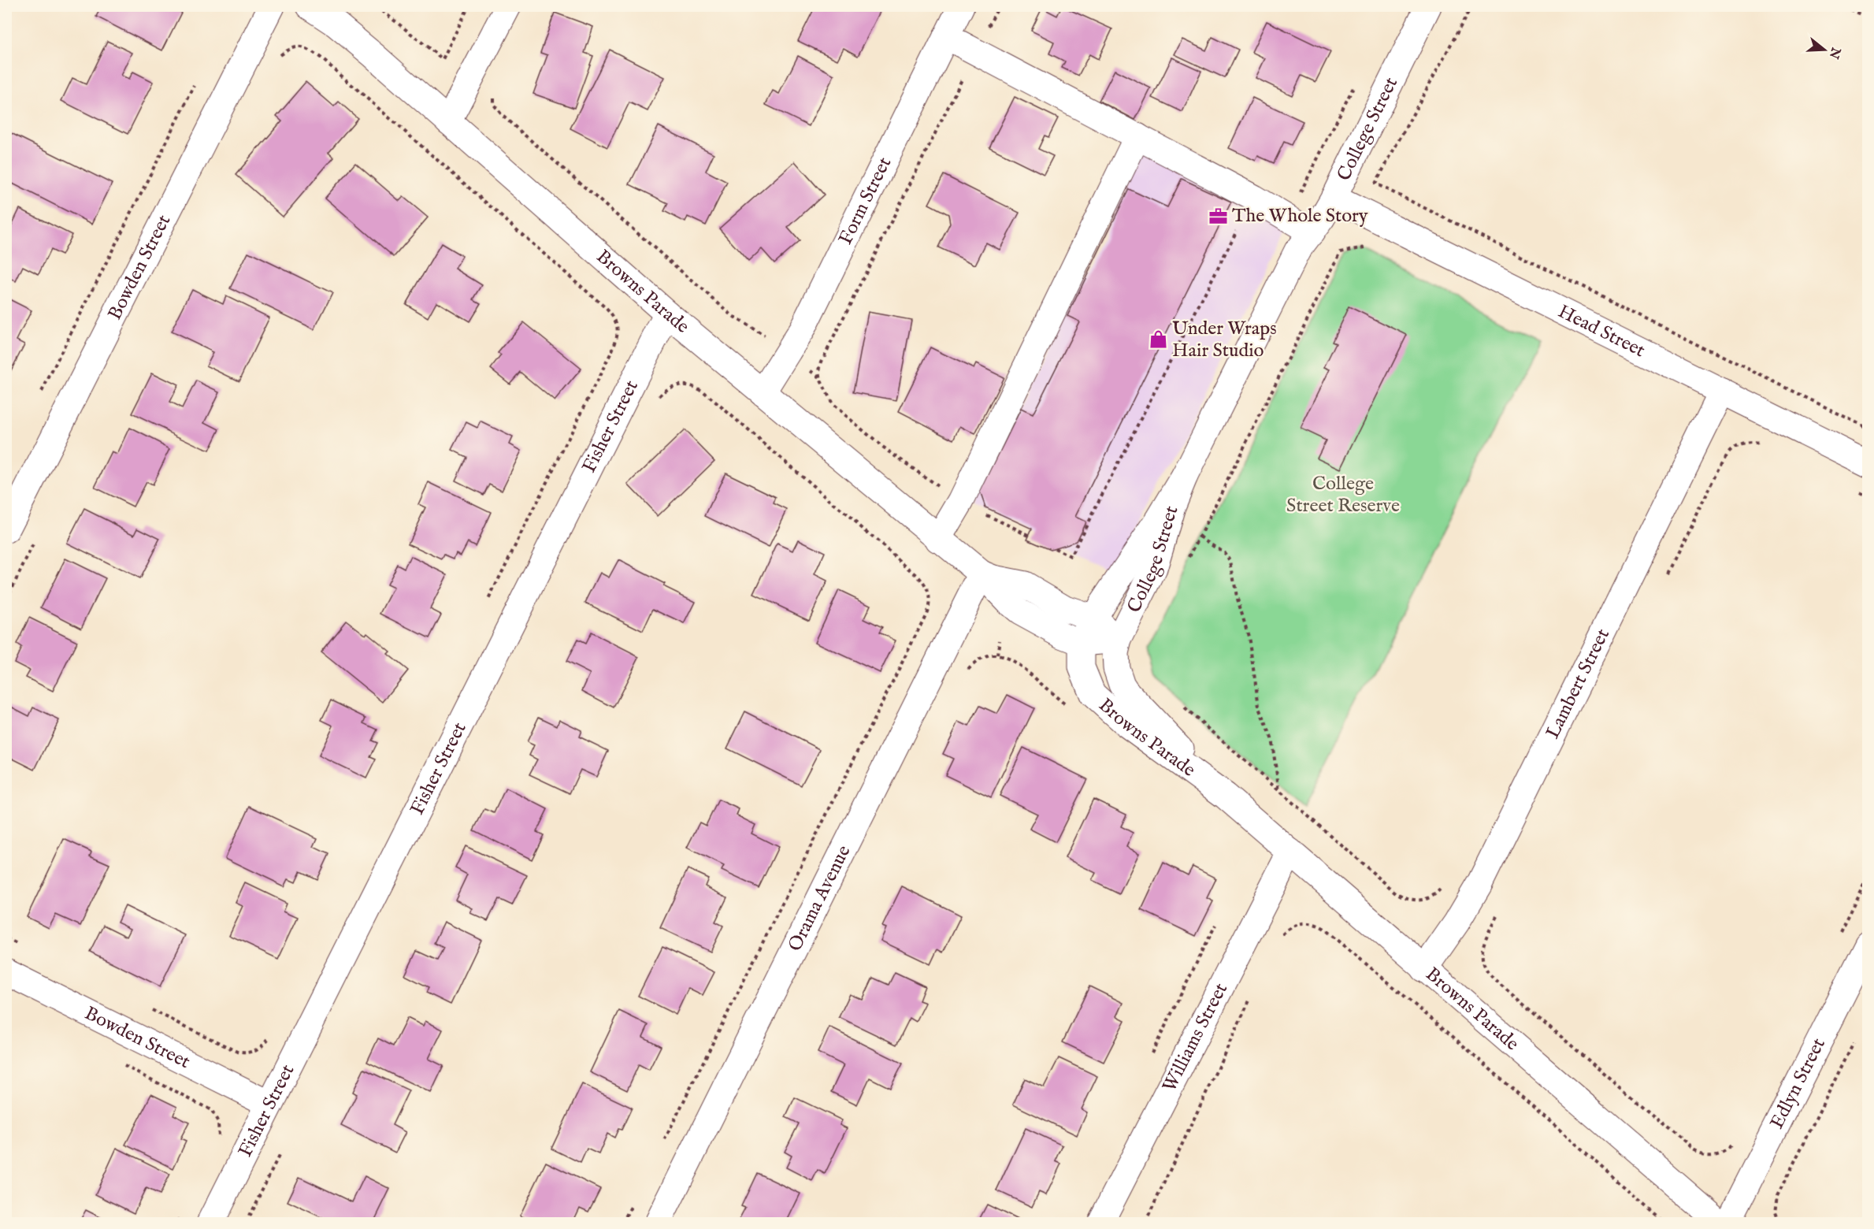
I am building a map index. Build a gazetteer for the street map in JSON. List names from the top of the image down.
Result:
{
  "streets": {
    "street": [
      "College Street",
      "Form Street",
      "Bowden Street",
      "Browns Parade",
      "Head Street",
      "Fisher Street",
      "Lambert Street",
      "Orama Avenue",
      "Williams Street",
      "Edlyn Street"
    ]
  },
  "crossings": [
    ["College Street", "Browns Parade"],
    ["College Street", "Head Street"],
    ["Form Street", "Browns Parade"],
    ["Bowden Street", "Fisher Street"],
    ["Browns Parade", "Fisher Street"],
    ["Browns Parade", "Lambert Street"],
    ["Browns Parade", "Orama Avenue"],
    ["Browns Parade", "Williams Street"],
    ["Head Street", "Lambert Street"]
  ],
  "parks": ["College Street Reserve"],
  "places": {
    "office": ["The Whole Story"],
    "shop": ["Under Wraps Hair Studio"]
  },
  "north": "right"
}
